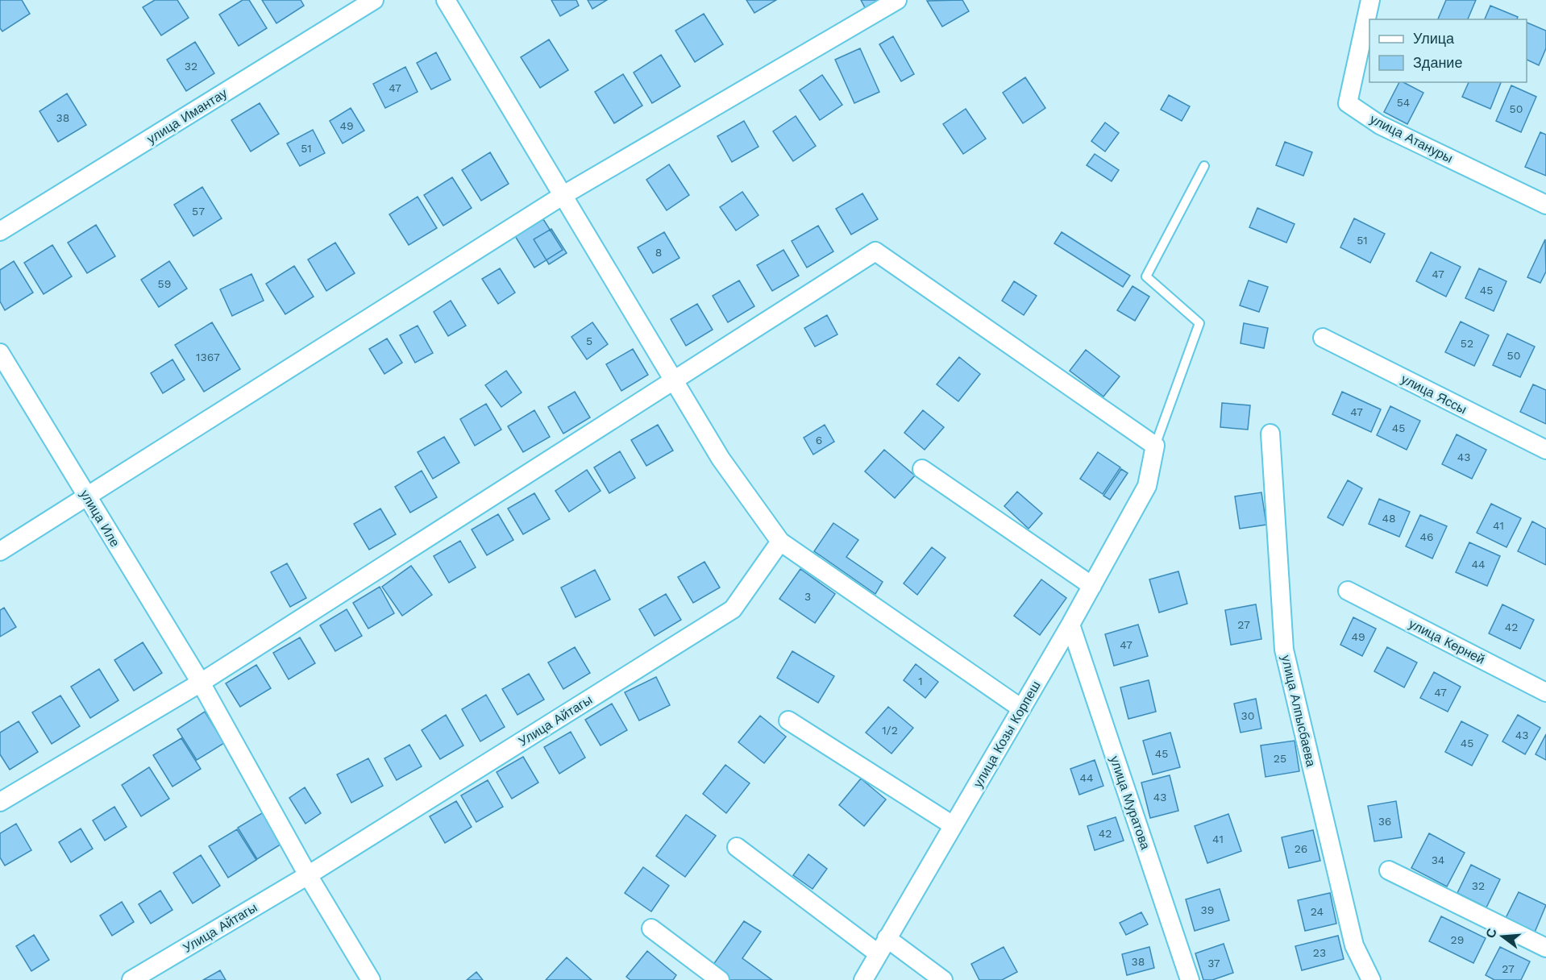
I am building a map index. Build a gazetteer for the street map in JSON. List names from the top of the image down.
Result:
{
  "streets": {
    "street": [
      "улица Имантау",
      "улица Атануры",
      "улица Яссы",
      "улица Иле",
      "улица Керней",
      "улица Алпысбаева",
      "Улица Айтагы",
      "улица Козы Корпеш",
      "улица Муратова"
    ]
  },
  "crossings": [
    ["улица Козы Корпеш", "улица Муратова"]
  ],
  "house_numbers": [
    "32",
    "47",
    "54",
    "50",
    "38",
    "49",
    "51",
    "57",
    "51",
    "8",
    "47",
    "59",
    "45",
    "5",
    "52",
    "50",
    "1367",
    "47",
    "45",
    "6",
    "43",
    "48",
    "41",
    "46",
    "44",
    "3",
    "27",
    "42",
    "49",
    "47",
    "1",
    "47",
    "30",
    "1/2",
    "43",
    "45",
    "45",
    "25",
    "44",
    "43",
    "36",
    "42",
    "41",
    "26",
    "34",
    "32",
    "39",
    "24",
    "29",
    "23",
    "38",
    "37",
    "27"
  ],
  "legend": ["Улица", "Здание"],
  "north": "left"
}
